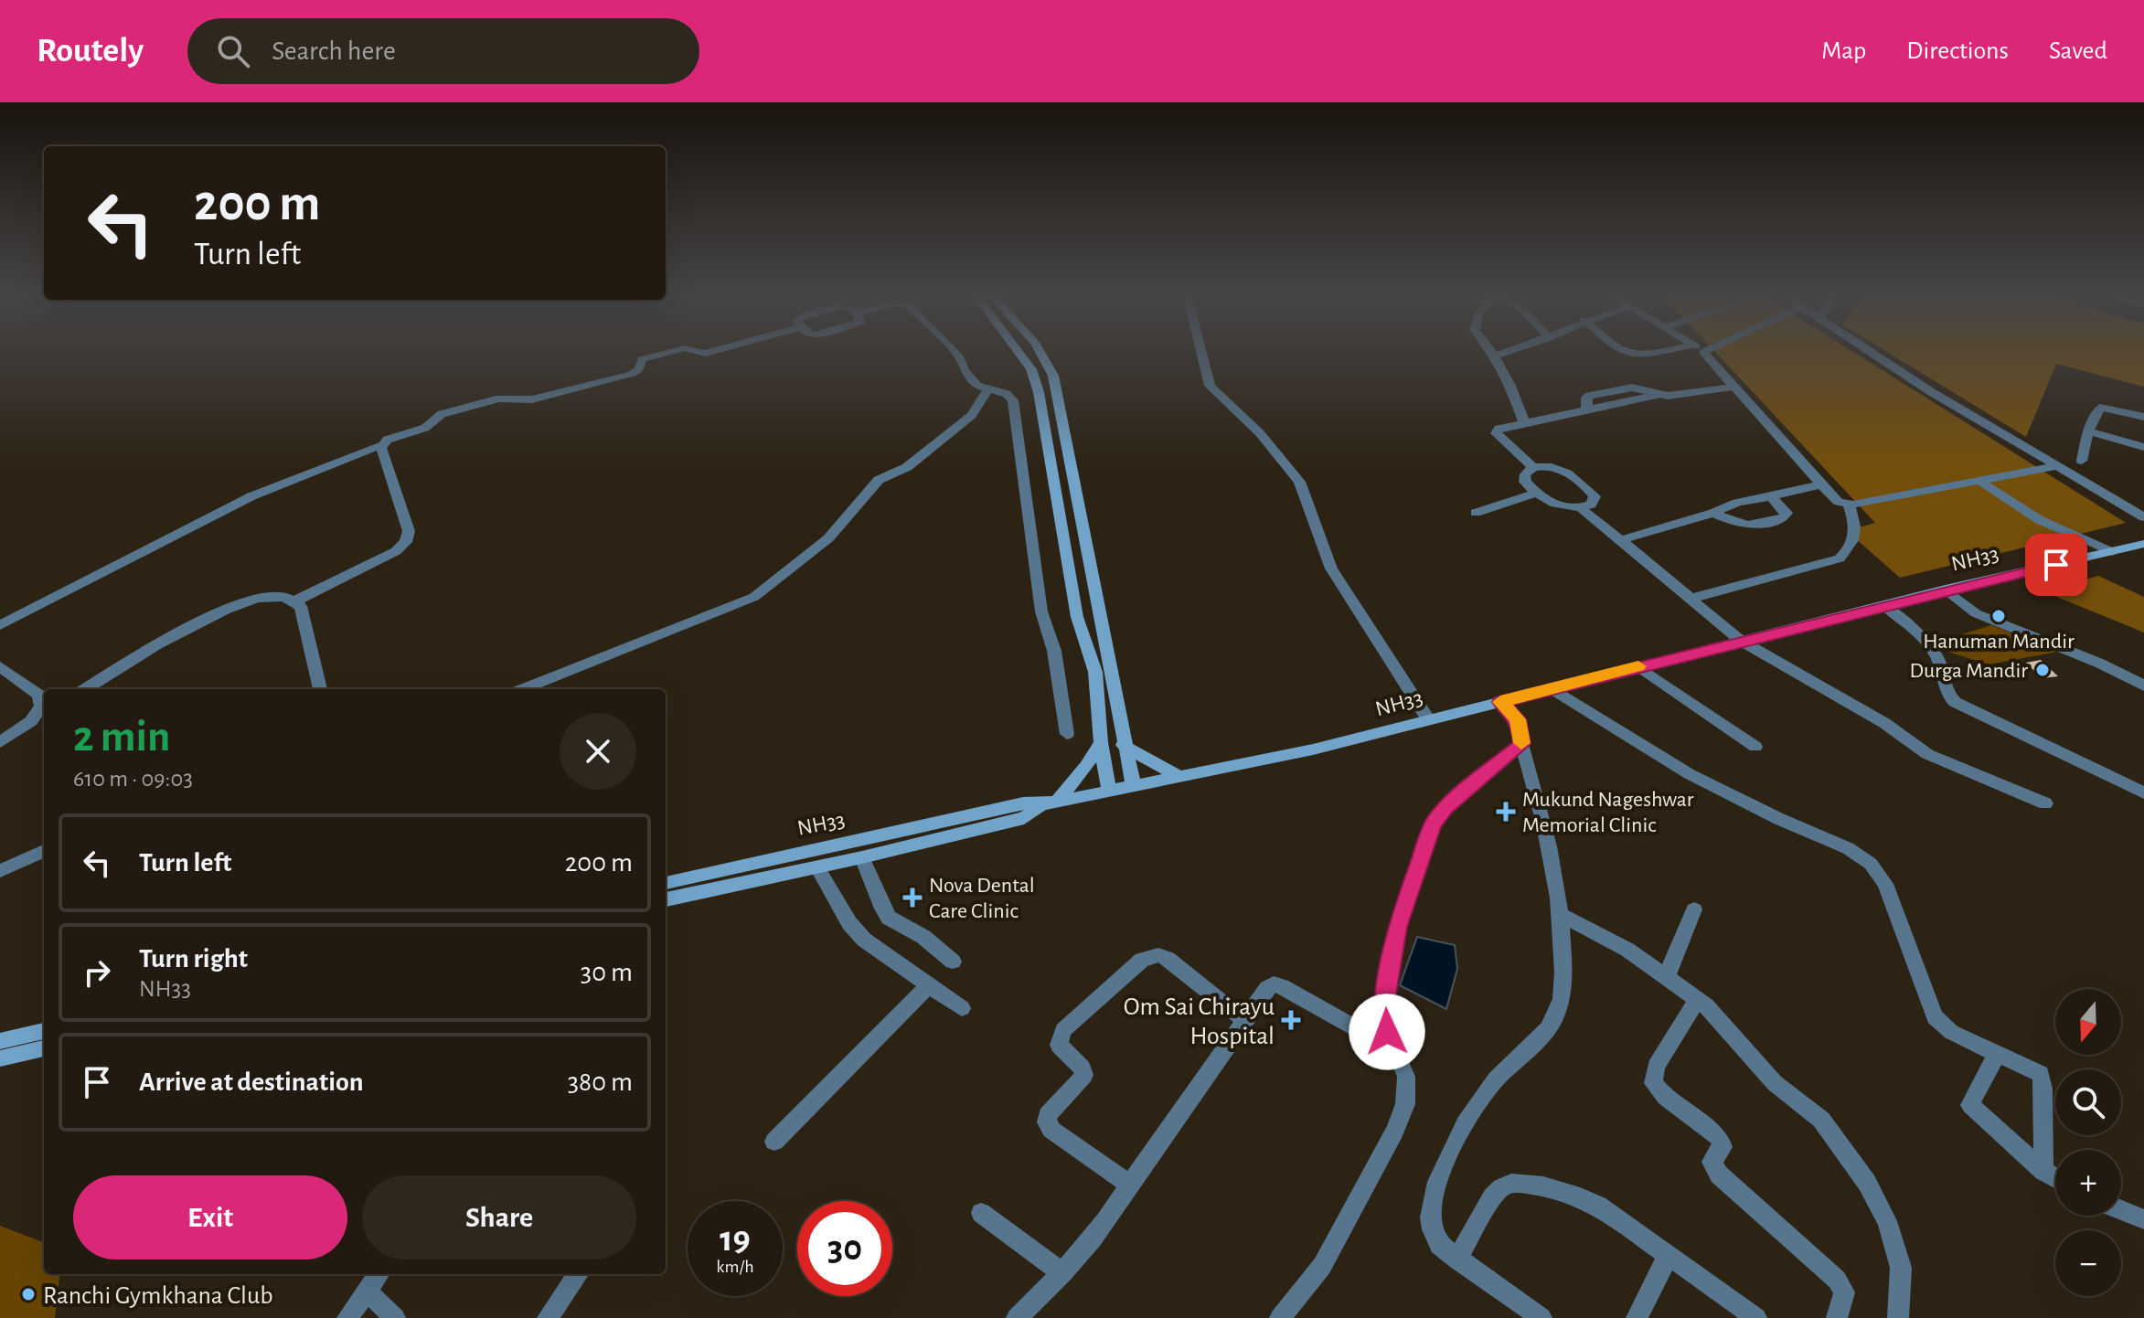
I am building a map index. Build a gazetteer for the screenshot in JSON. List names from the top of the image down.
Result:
{
  "streets": {
    "main road": ["NH33"]
  },
  "places": {
    "other": ["Hanuman Mandir", "Durga Mandir", "Ranchi Gymkhana Club"],
    "health": ["Mukund Nageshwar Memorial Clinic", "Nova Dental Care Clinic", "Om Sai Chirayu Hospital"]
  },
  "north": "bottom",
  "page": {
    "header": "Routely",
    "search": "Search here",
    "nav": ["Map", "Directions", "Saved"],
    "turn": ["200 m", "Turn left"],
    "heading": ["2 min", "610 m · 09:03"],
    "list": [
      {
        "name": "Turn left",
        "value": "200 m"
      },
      {
        "name": "Turn right",
        "note": "NH33",
        "value": "30 m"
      },
      {
        "name": "Arrive at destination",
        "value": "380 m"
      }
    ],
    "map_buttons": ["+", "−"],
    "buttons": ["Exit", "Share"],
    "speed": "19 km/h",
    "limit": "30"
  }
}
